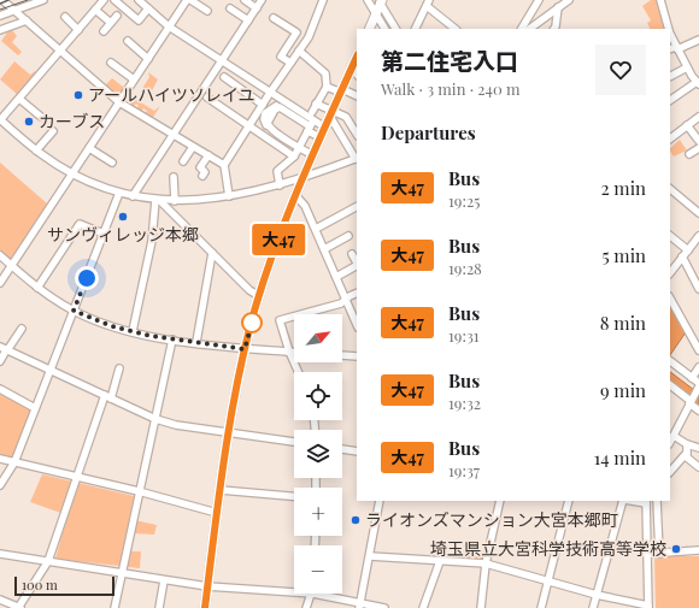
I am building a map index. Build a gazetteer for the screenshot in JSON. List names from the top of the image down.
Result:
{
  "places": [
    "アールハイツソレイユ",
    "カーブス",
    "サンヴィレッジ本郷",
    "ライオンズマンション大宮本郷町",
    "埼玉県立大宮科学技術高等学校"
  ],
  "lines": ["bus line 大47"],
  "scale_bar": "100 m",
  "north": "top right",
  "page": {
    "on_map": "大47",
    "heading": [
      ["第二住宅入口", "Walk · 3 min · 240 m"],
      "Departures"
    ],
    "list": [
      {
        "mark": "大47",
        "name": "Bus",
        "note": "19:25",
        "value": "2 min"
      },
      {
        "mark": "大47",
        "name": "Bus",
        "note": "19:28",
        "value": "5 min"
      },
      {
        "mark": "大47",
        "name": "Bus",
        "note": "19:31",
        "value": "8 min"
      },
      {
        "mark": "大47",
        "name": "Bus",
        "note": "19:32",
        "value": "9 min"
      },
      {
        "mark": "大47",
        "name": "Bus",
        "note": "19:37",
        "value": "14 min"
      }
    ],
    "map_buttons": ["+", "−"],
    "scale": "100 m"
  }
}
